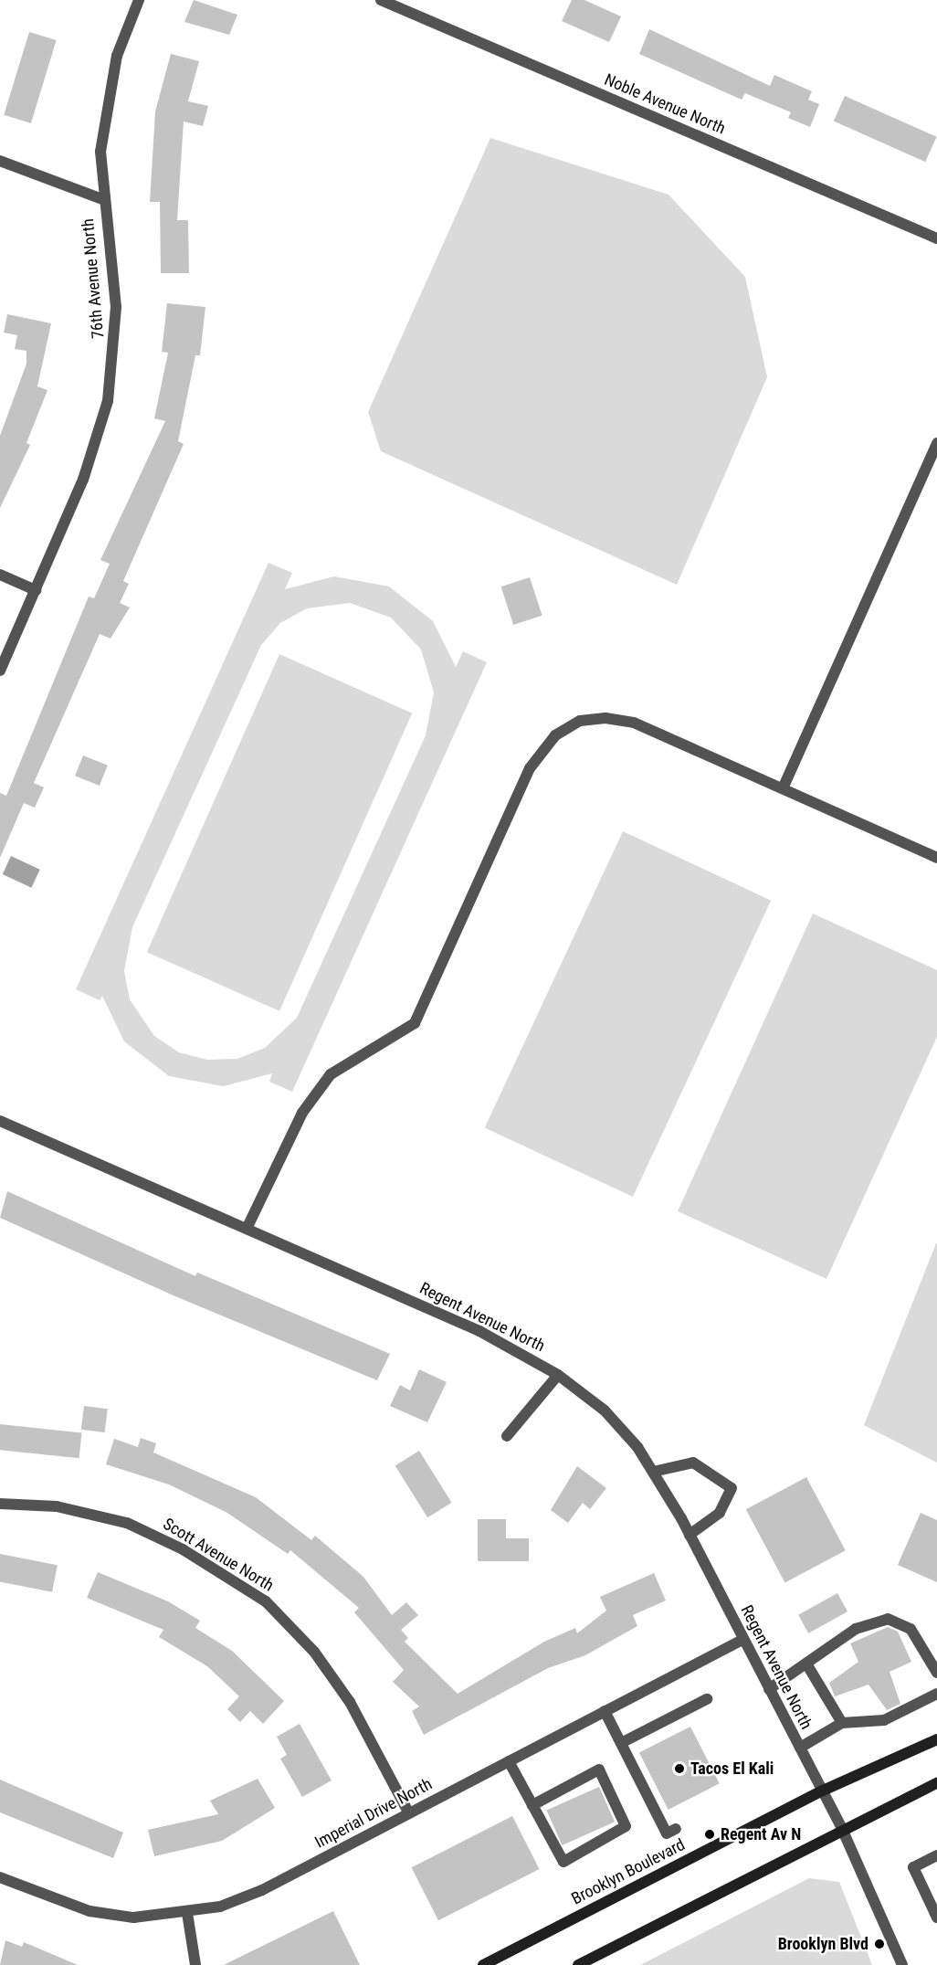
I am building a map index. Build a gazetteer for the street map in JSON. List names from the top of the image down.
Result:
{
  "streets": {
    "main road": ["Brooklyn Boulevard"],
    "street": [
      "Noble Avenue North",
      "76th Avenue North",
      "Regent Avenue North",
      "Scott Avenue North",
      "Imperial Drive North"
    ]
  },
  "crossings": [
    ["Regent Avenue North", "Imperial Drive North"],
    ["Regent Avenue North", "Brooklyn Boulevard"],
    ["Scott Avenue North", "Imperial Drive North"]
  ],
  "places": ["Tacos El Kali", "Regent Av N", "Brooklyn Blvd"]
}
